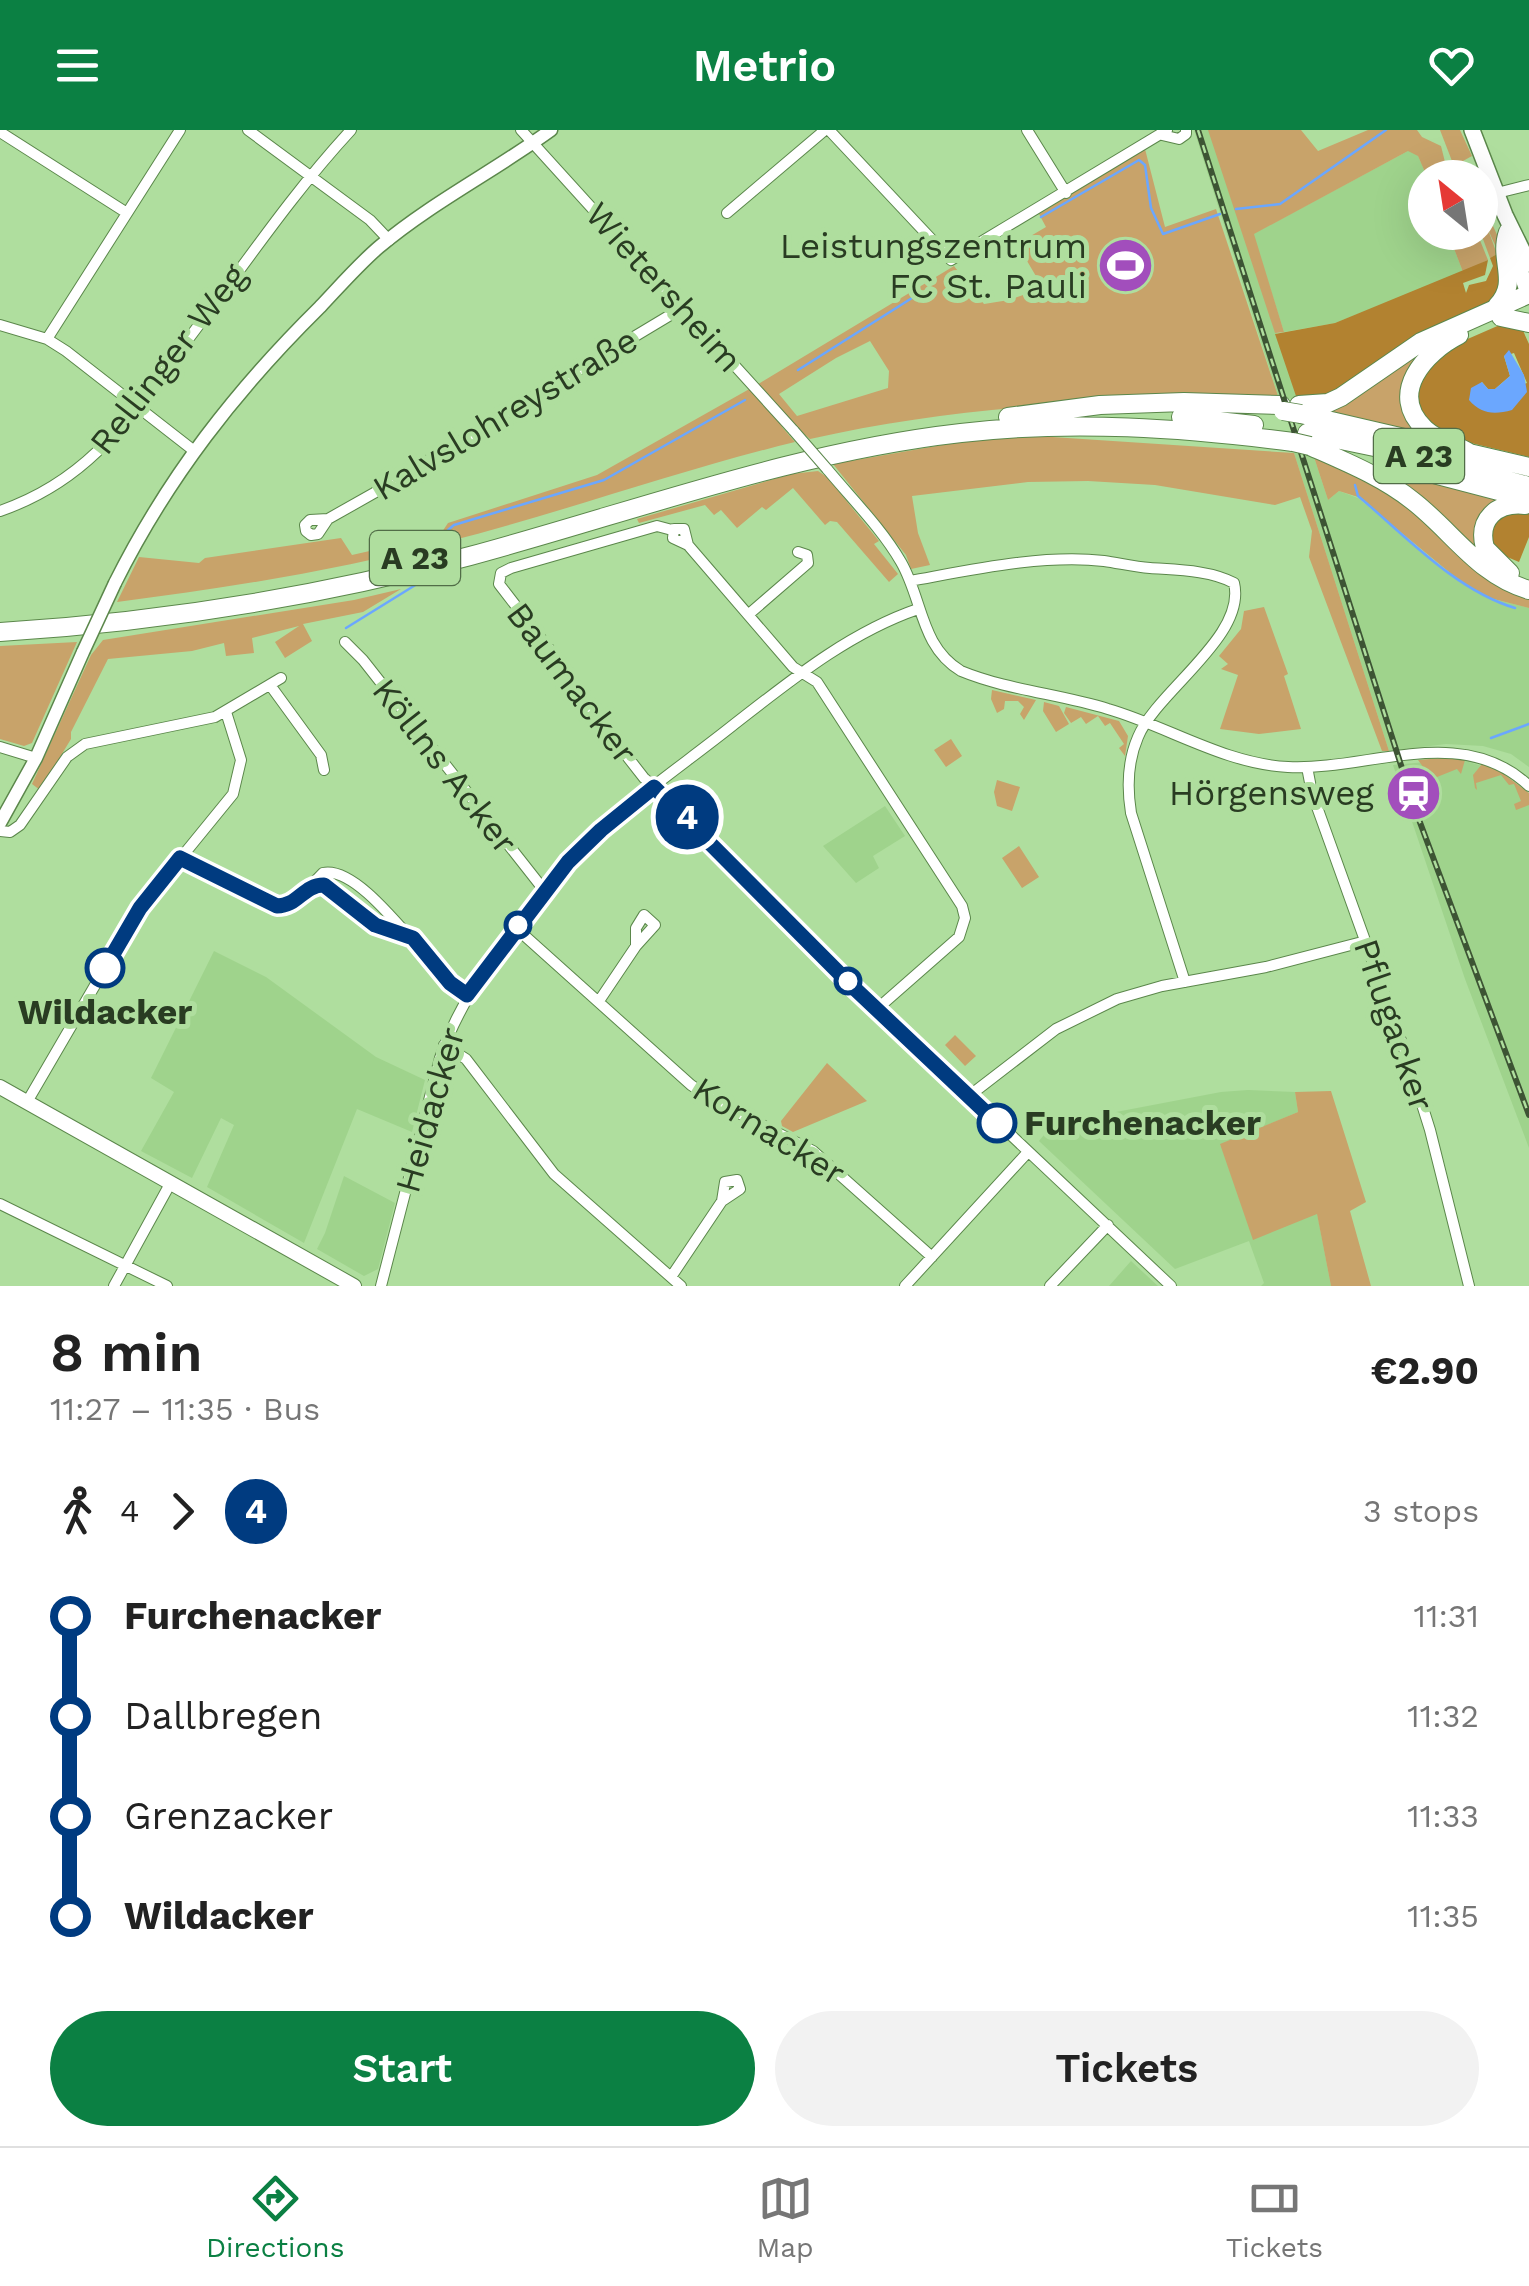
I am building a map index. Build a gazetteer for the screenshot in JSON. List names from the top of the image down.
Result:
{
  "streets": {
    "highway": ["A 23"],
    "street": [
      "Wietersheim",
      "Rellinger Weg",
      "Kalvslohreystraße",
      "Baumacker",
      "Köllns Acker",
      "Pflugacker",
      "Heidacker",
      "Kornacker"
    ]
  },
  "crossings": [
    ["Wietersheim", "Kalvslohreystraße"],
    ["Baumacker", "Heidacker"],
    ["Köllns Acker", "Heidacker"],
    ["Heidacker", "Kornacker"]
  ],
  "places": {
    "sports": ["Leistungszentrum FC St. Pauli"],
    "station": ["Hörgensweg"],
    "other": ["Wildacker", "Furchenacker"]
  },
  "lines": ["bus line 4"],
  "north": "top left",
  "page": {
    "header": "Metrio",
    "on_map": "4",
    "heading": ["8 min", "11:27 – 11:35 · Bus", "€2.90"],
    "legs": ["4", "4", "3 stops"],
    "list": [
      {
        "name": "Furchenacker",
        "value": "11:31"
      },
      {
        "name": "Dallbregen",
        "value": "11:32"
      },
      {
        "name": "Grenzacker",
        "value": "11:33"
      },
      {
        "name": "Wildacker",
        "value": "11:35"
      }
    ],
    "buttons": ["Start", "Tickets"],
    "tabs": ["Directions", "Map", "Tickets"]
  }
}
